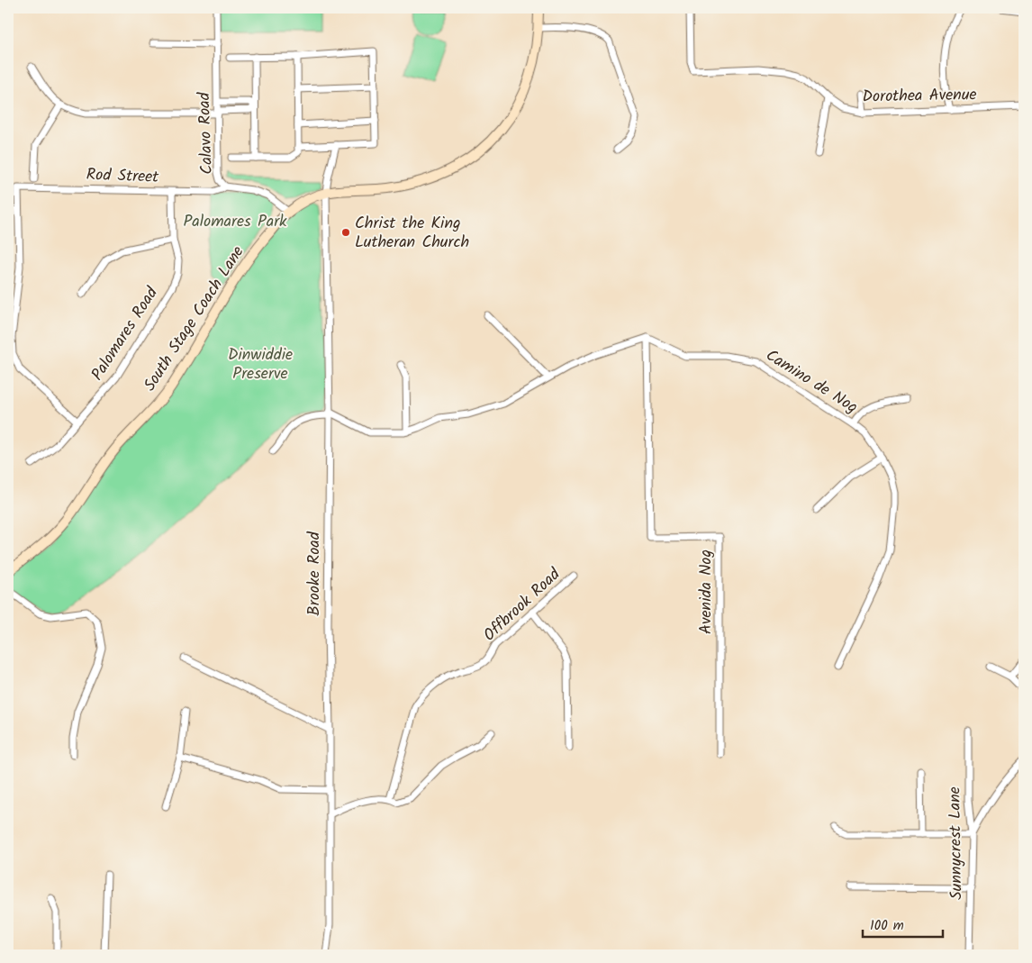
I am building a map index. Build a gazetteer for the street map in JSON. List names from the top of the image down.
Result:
{
  "streets": {
    "main road": ["South Stage Coach Lane"],
    "street": [
      "Dorothea Avenue",
      "Calavo Road",
      "Rod Street",
      "Palomares Road",
      "Camino de Nog",
      "Brooke Road",
      "Avenida Nog",
      "Offbrook Road",
      "Sunnycrest Lane"
    ]
  },
  "crossings": [
    ["Calavo Road", "Rod Street"],
    ["Calavo Road", "South Stage Coach Lane"],
    ["Rod Street", "Palomares Road"],
    ["South Stage Coach Lane", "Brooke Road"],
    ["Camino de Nog", "Avenida Nog"]
  ],
  "parks": ["Palomares Park", "Dinwiddie Preserve"],
  "places": ["Christ the King Lutheran Church"],
  "scale_bar": "100 m"
}
